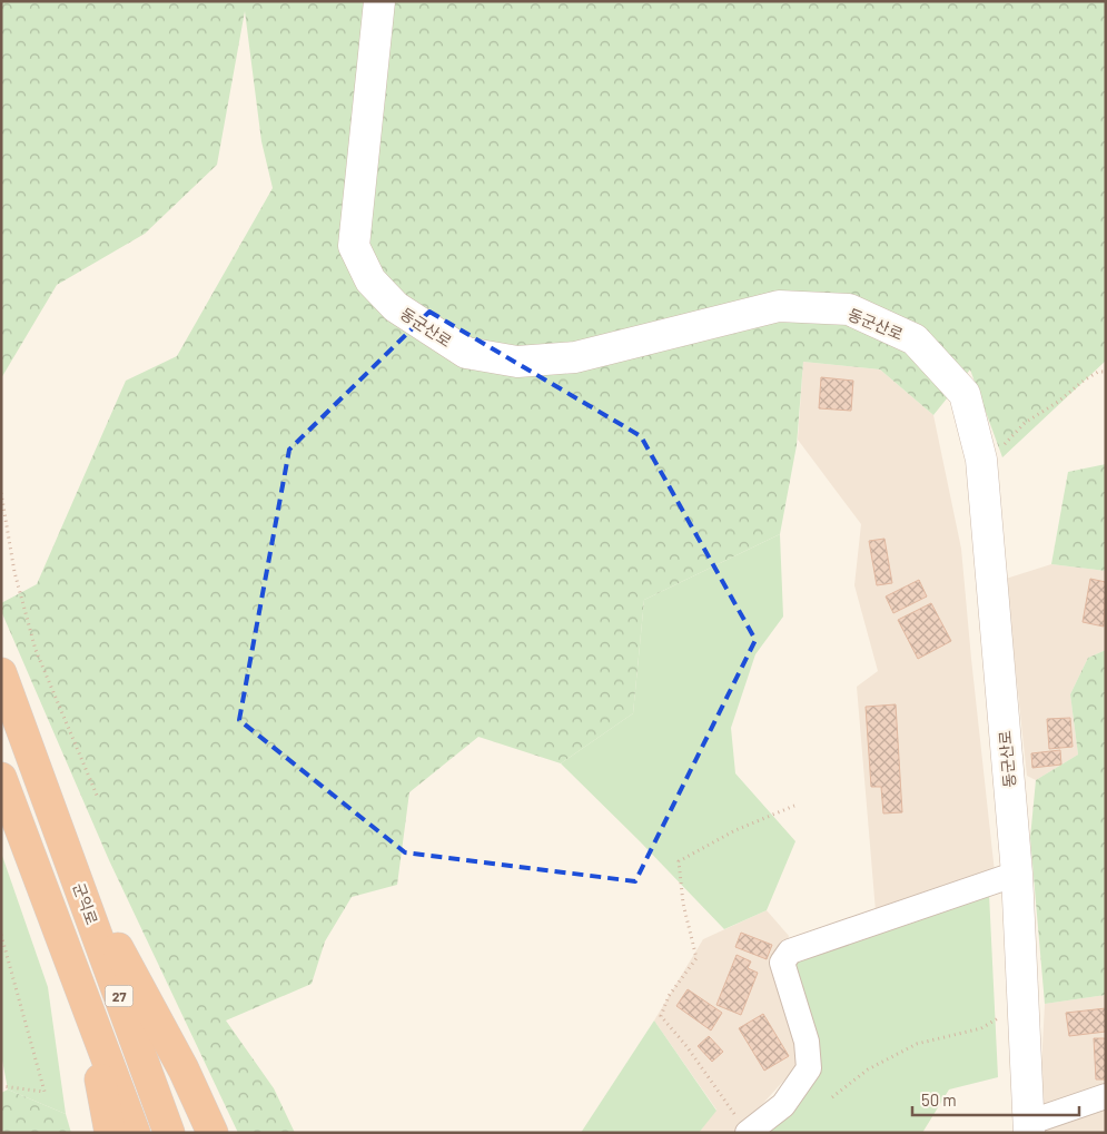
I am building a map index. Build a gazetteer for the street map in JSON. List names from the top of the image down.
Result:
{
  "streets": {
    "highway": ["군익로", "27"],
    "street": ["동군산로"]
  },
  "scale_bar": "50 m"
}
